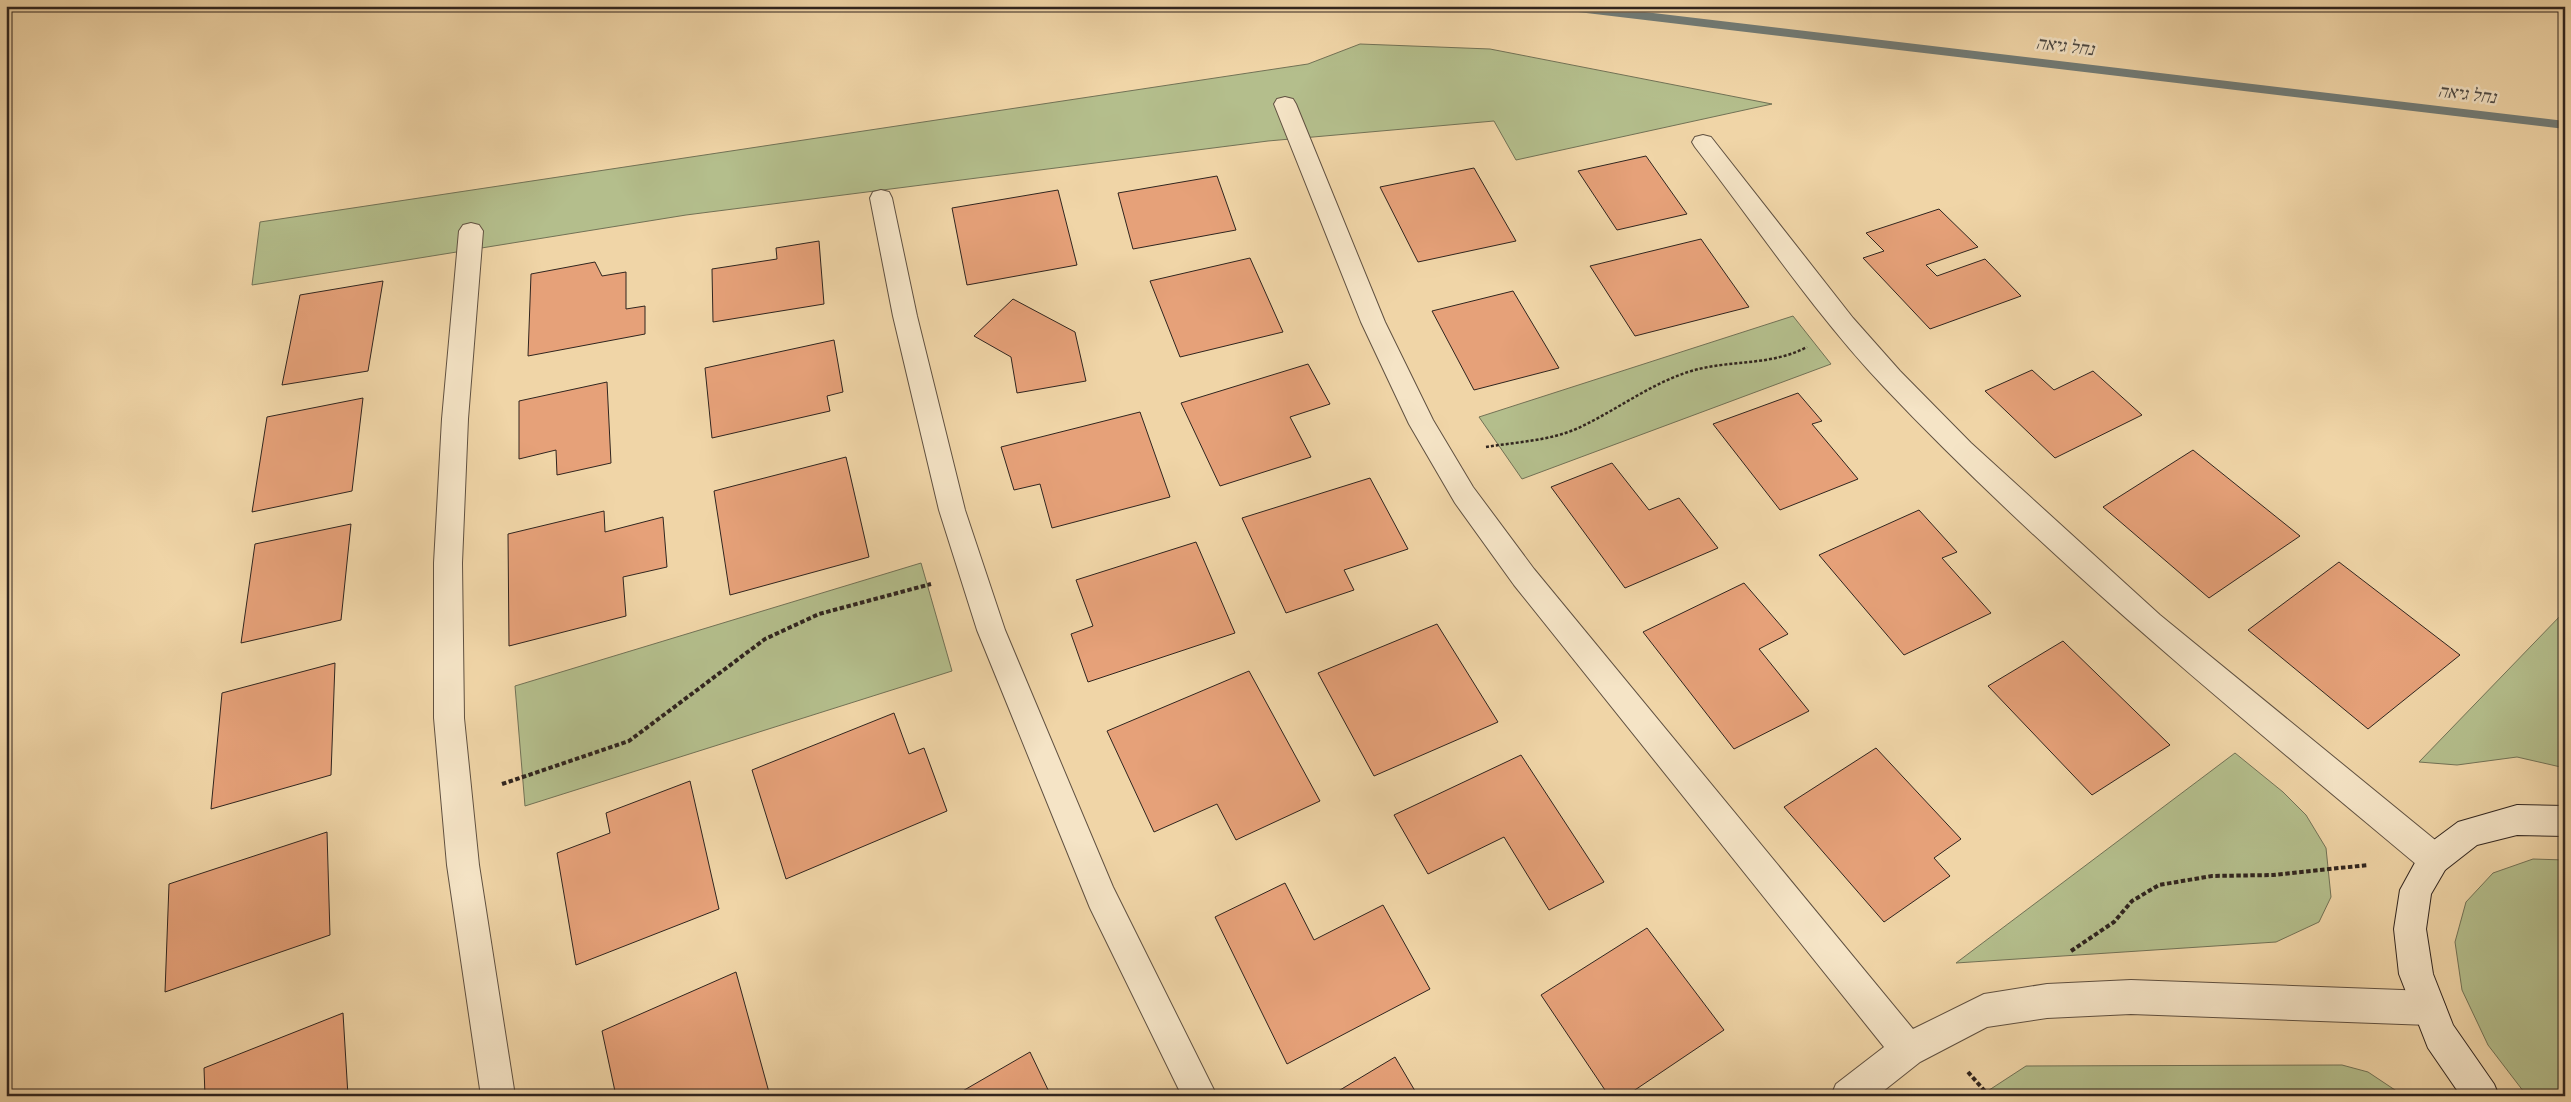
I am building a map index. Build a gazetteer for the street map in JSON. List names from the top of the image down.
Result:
{
  "water": ["נחל גיאה"]
}
